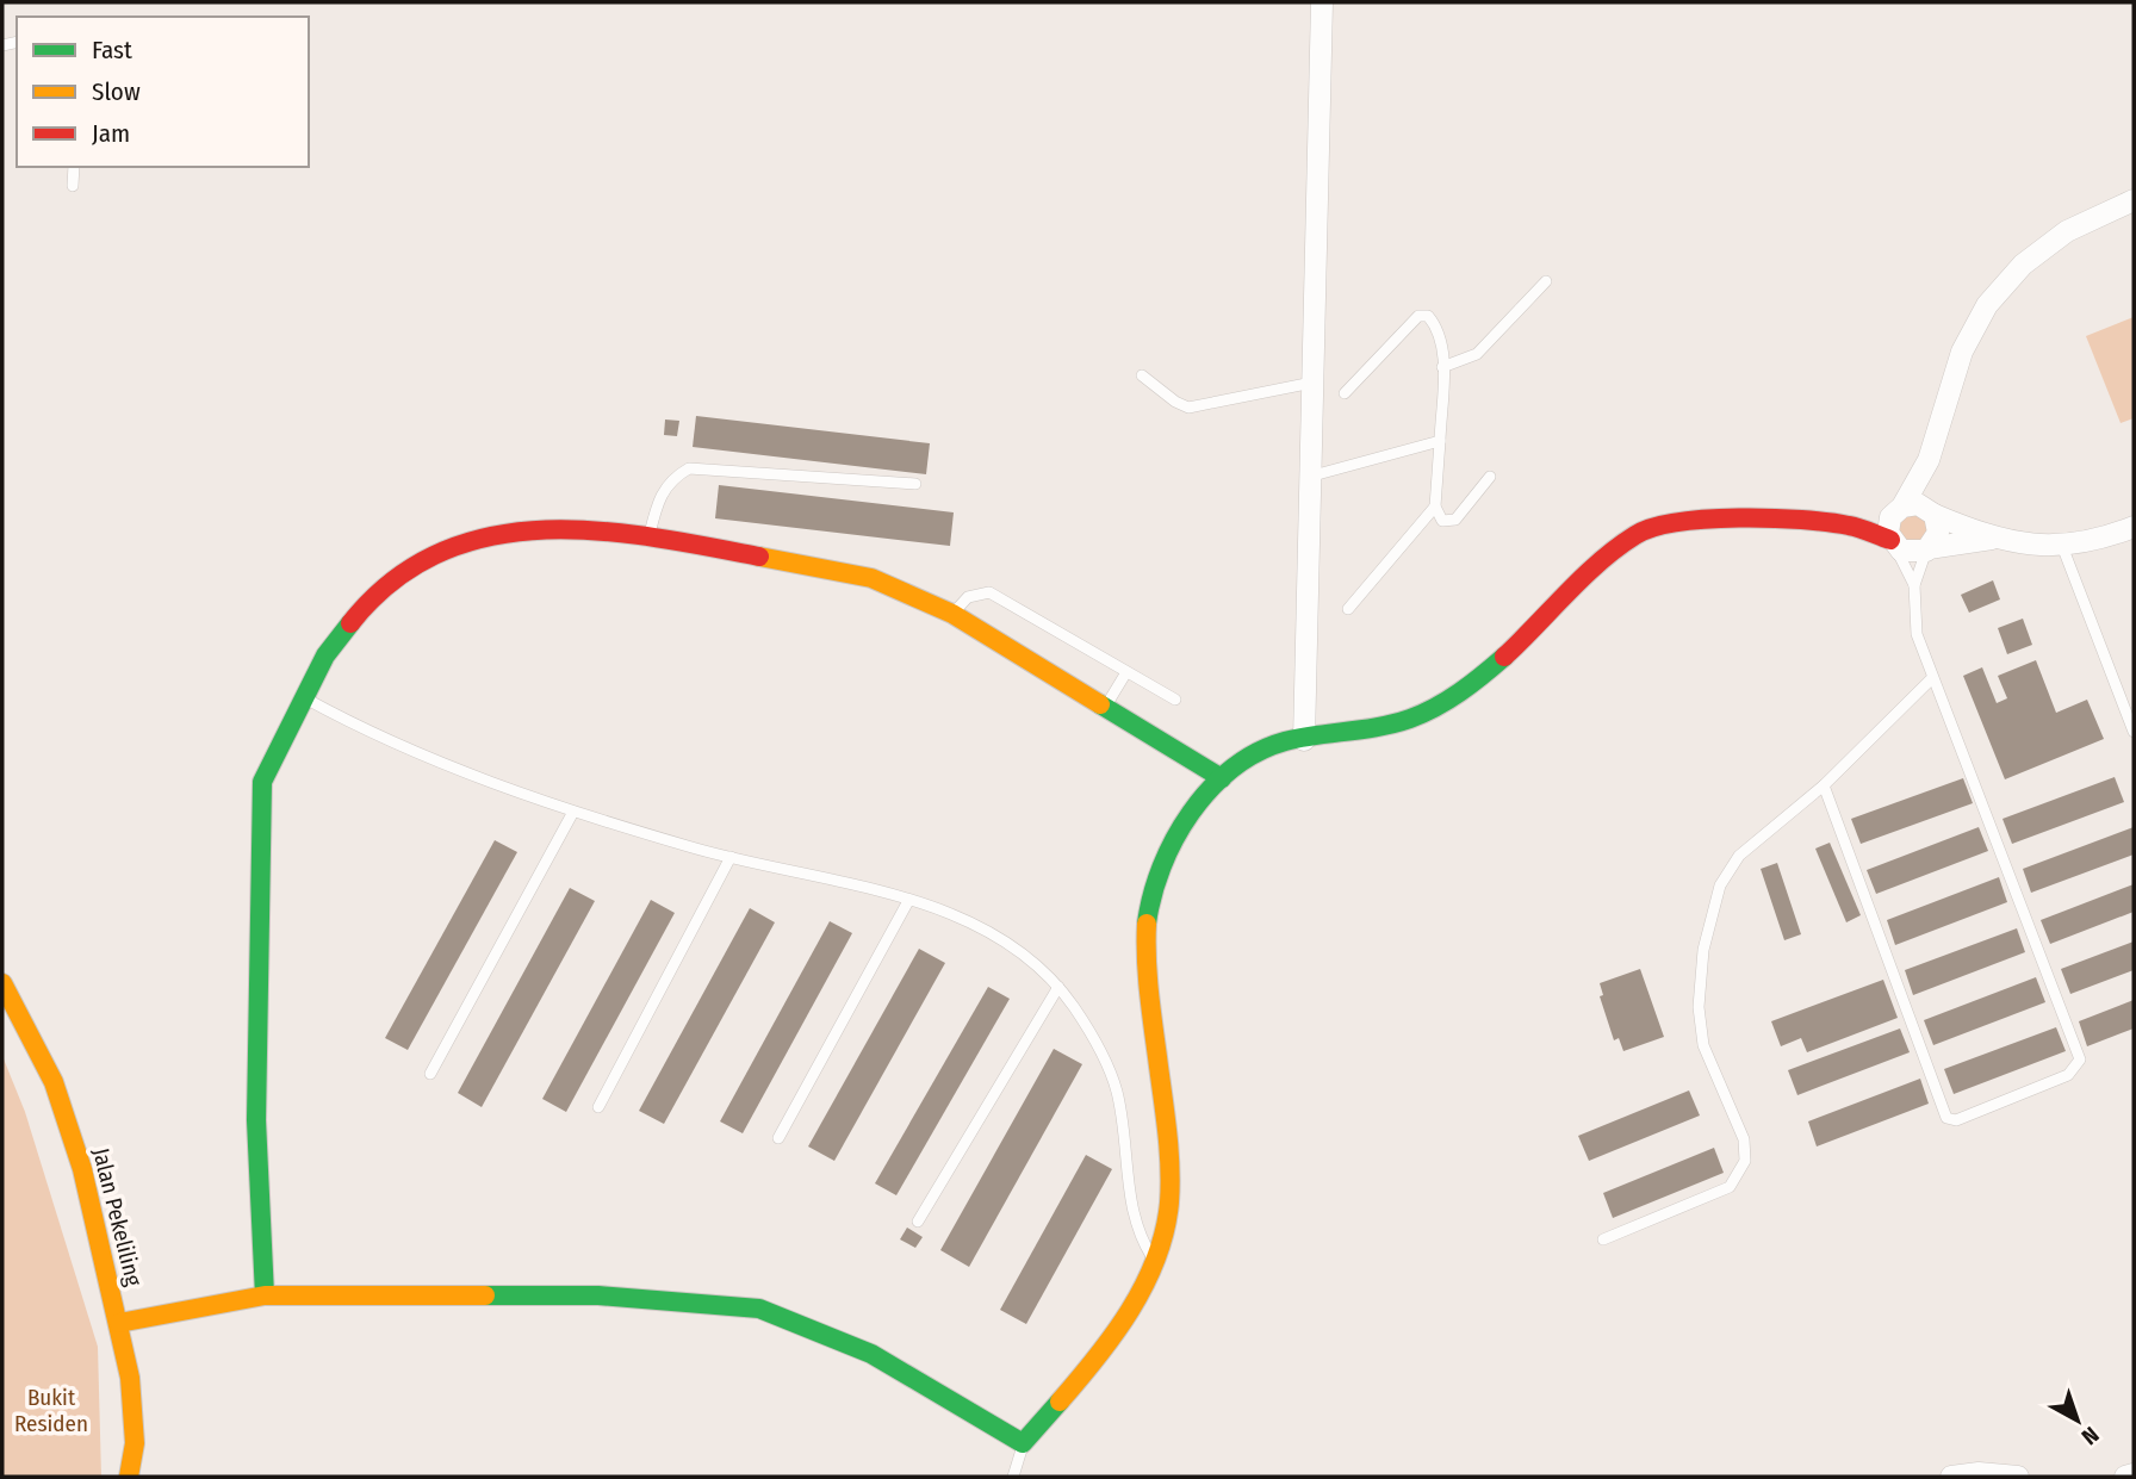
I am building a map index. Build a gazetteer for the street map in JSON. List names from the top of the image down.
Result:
{
  "streets": {
    "street": ["Jalan Pekeliling"]
  },
  "parks": ["Bukit Residen"],
  "legend": ["Fast", "Slow", "Jam"],
  "north": "bottom right"
}
